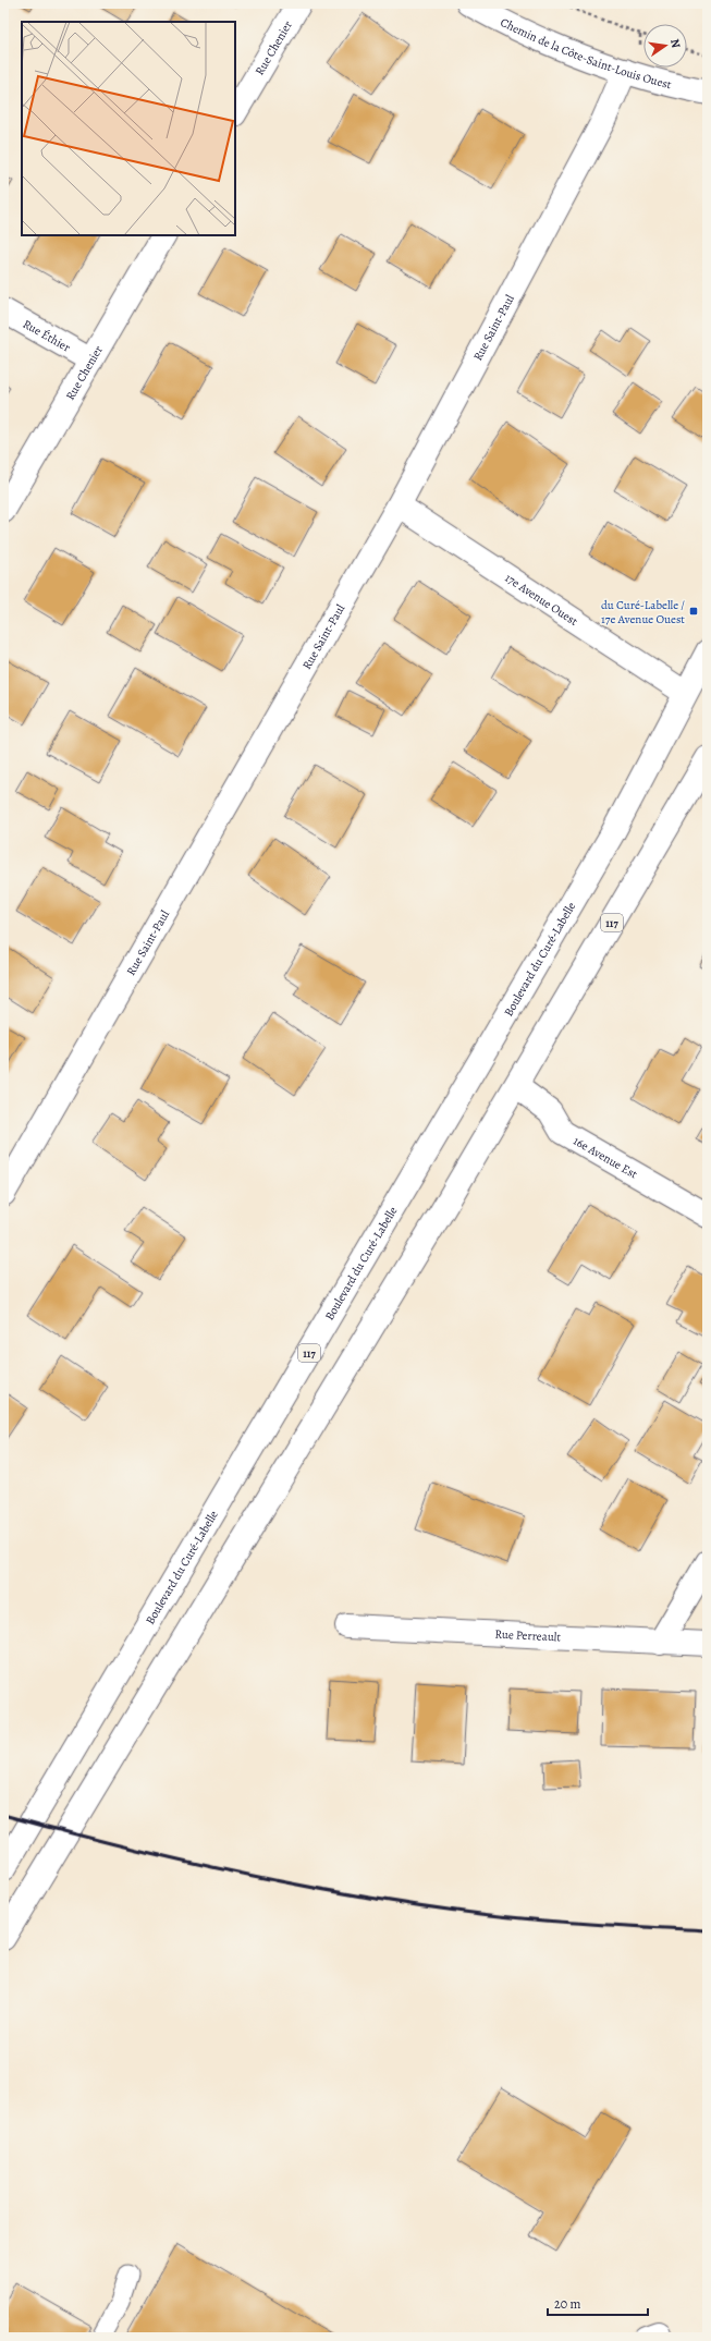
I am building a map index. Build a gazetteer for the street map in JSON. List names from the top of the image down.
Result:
{
  "streets": {
    "street": [
      "Rue Chenier",
      "Chemin de la Côte-Saint-Louis Ouest",
      "Rue Saint-Paul",
      "Rue Éthier",
      "17e Avenue Ouest",
      "117",
      "Boulevard du Curé-Labelle",
      "16e Avenue Est",
      "Rue Perreault"
    ]
  },
  "crossings": [
    ["Rue Chenier", "Rue Éthier"],
    ["Chemin de la Côte-Saint-Louis Ouest", "Rue Saint-Paul"],
    ["Rue Saint-Paul", "17e Avenue Ouest"],
    ["17e Avenue Ouest", "Boulevard du Curé-Labelle"],
    ["117", "16e Avenue Est"]
  ],
  "places": {
    "transit": ["du Curé-Labelle / 17e Avenue Ouest"]
  },
  "scale_bar": "20 m",
  "north": "right"
}
